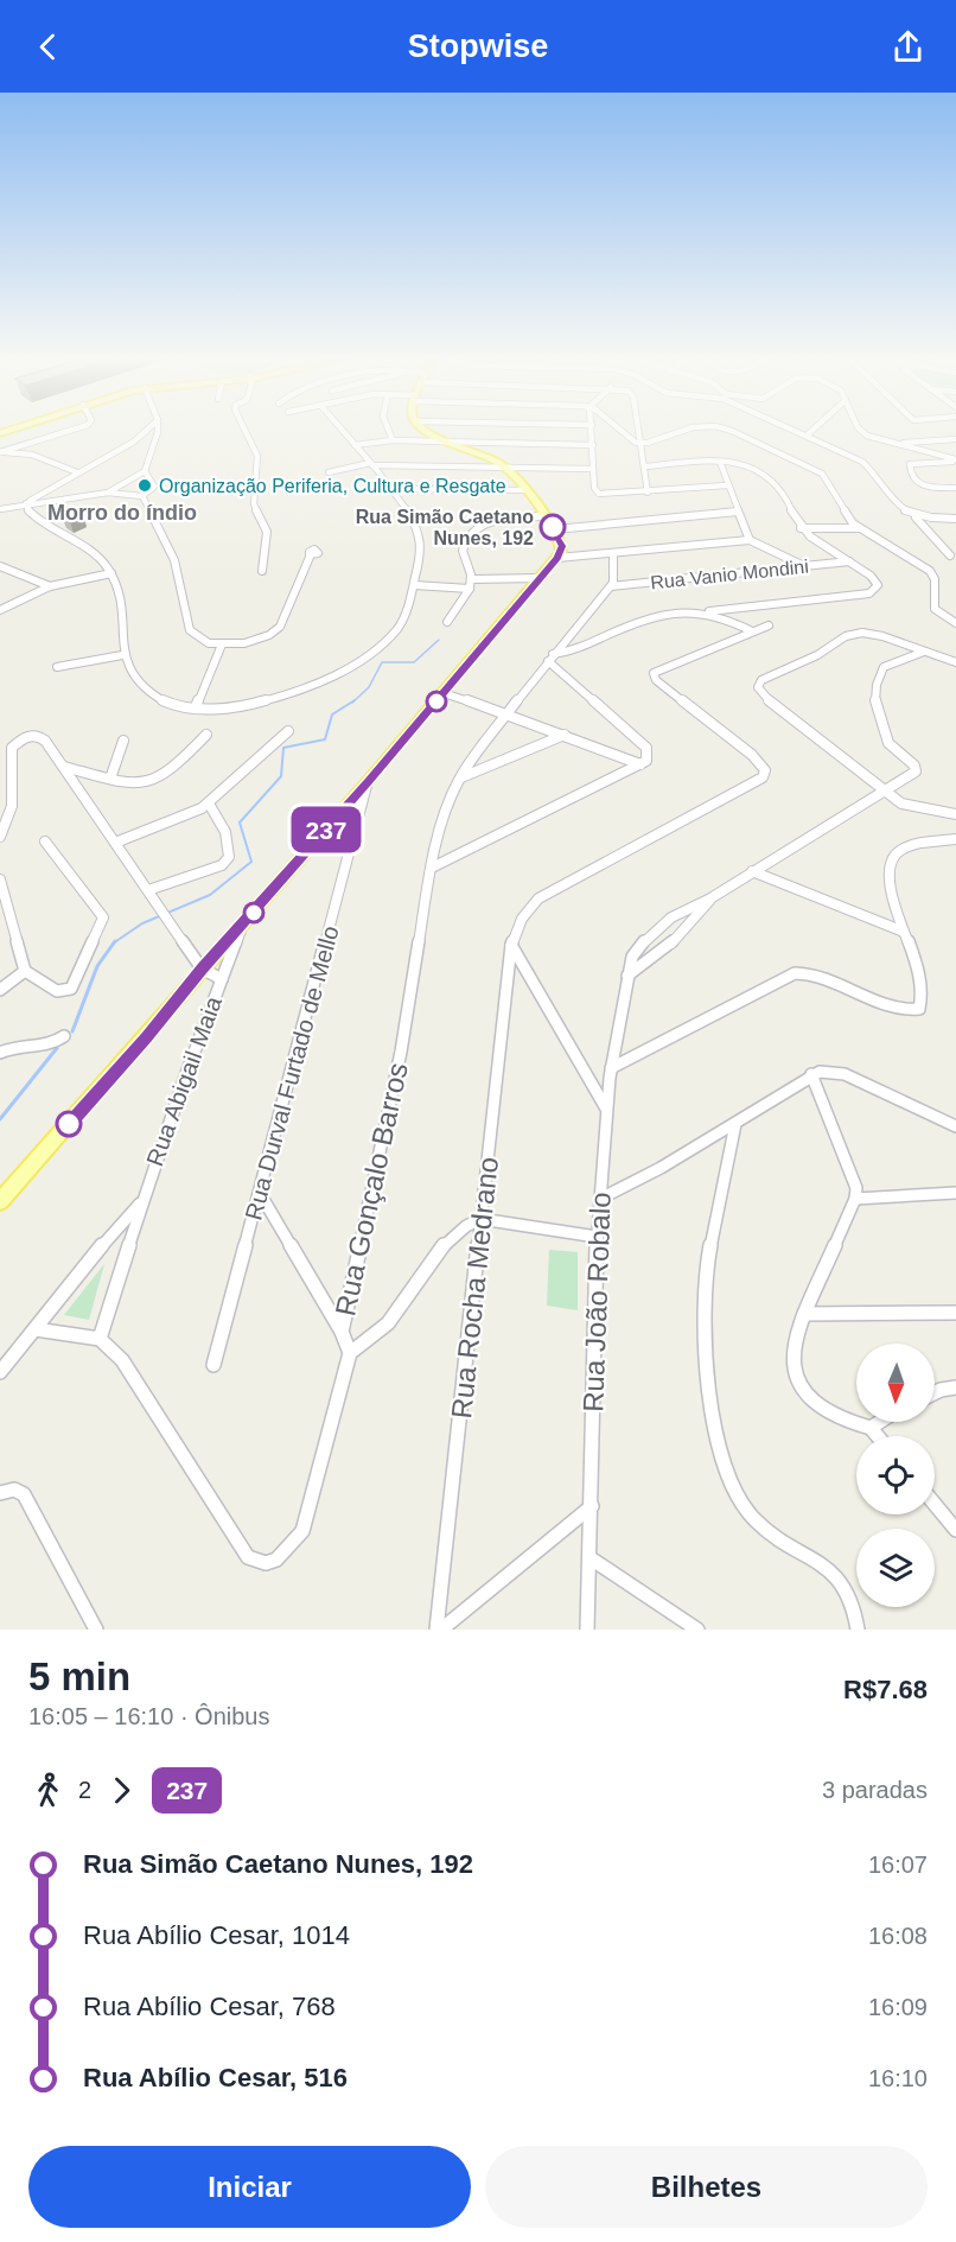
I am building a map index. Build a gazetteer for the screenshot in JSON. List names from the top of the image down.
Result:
{
  "streets": {
    "street": [
      "Rua Vanio Mondini",
      "Rua Durval Furtado de Mello",
      "Rua Abigail Maia",
      "Rua Gonçalo Barros",
      "Rua Rocha Medrano",
      "Rua João Robalo"
    ]
  },
  "crossings": [
    ["Rua Vanio Mondini", "Rua Gonçalo Barros"]
  ],
  "districts": ["Morro do índio"],
  "places": ["Organização Periferia, Cultura e Resgate", "Rua Simão Caetano Nunes, 192"],
  "lines": ["bus line 237"],
  "north": "bottom",
  "page": {
    "header": "Stopwise",
    "on_map": "237",
    "heading": ["5 min", "16:05 – 16:10 · Ônibus", "R$7.68"],
    "legs": ["2", "237", "3 paradas"],
    "list": [
      {
        "name": "Rua Simão Caetano Nunes, 192",
        "value": "16:07"
      },
      {
        "name": "Rua Abílio Cesar, 1014",
        "value": "16:08"
      },
      {
        "name": "Rua Abílio Cesar, 768",
        "value": "16:09"
      },
      {
        "name": "Rua Abílio Cesar, 516",
        "value": "16:10"
      }
    ],
    "buttons": ["Iniciar", "Bilhetes"]
  }
}
